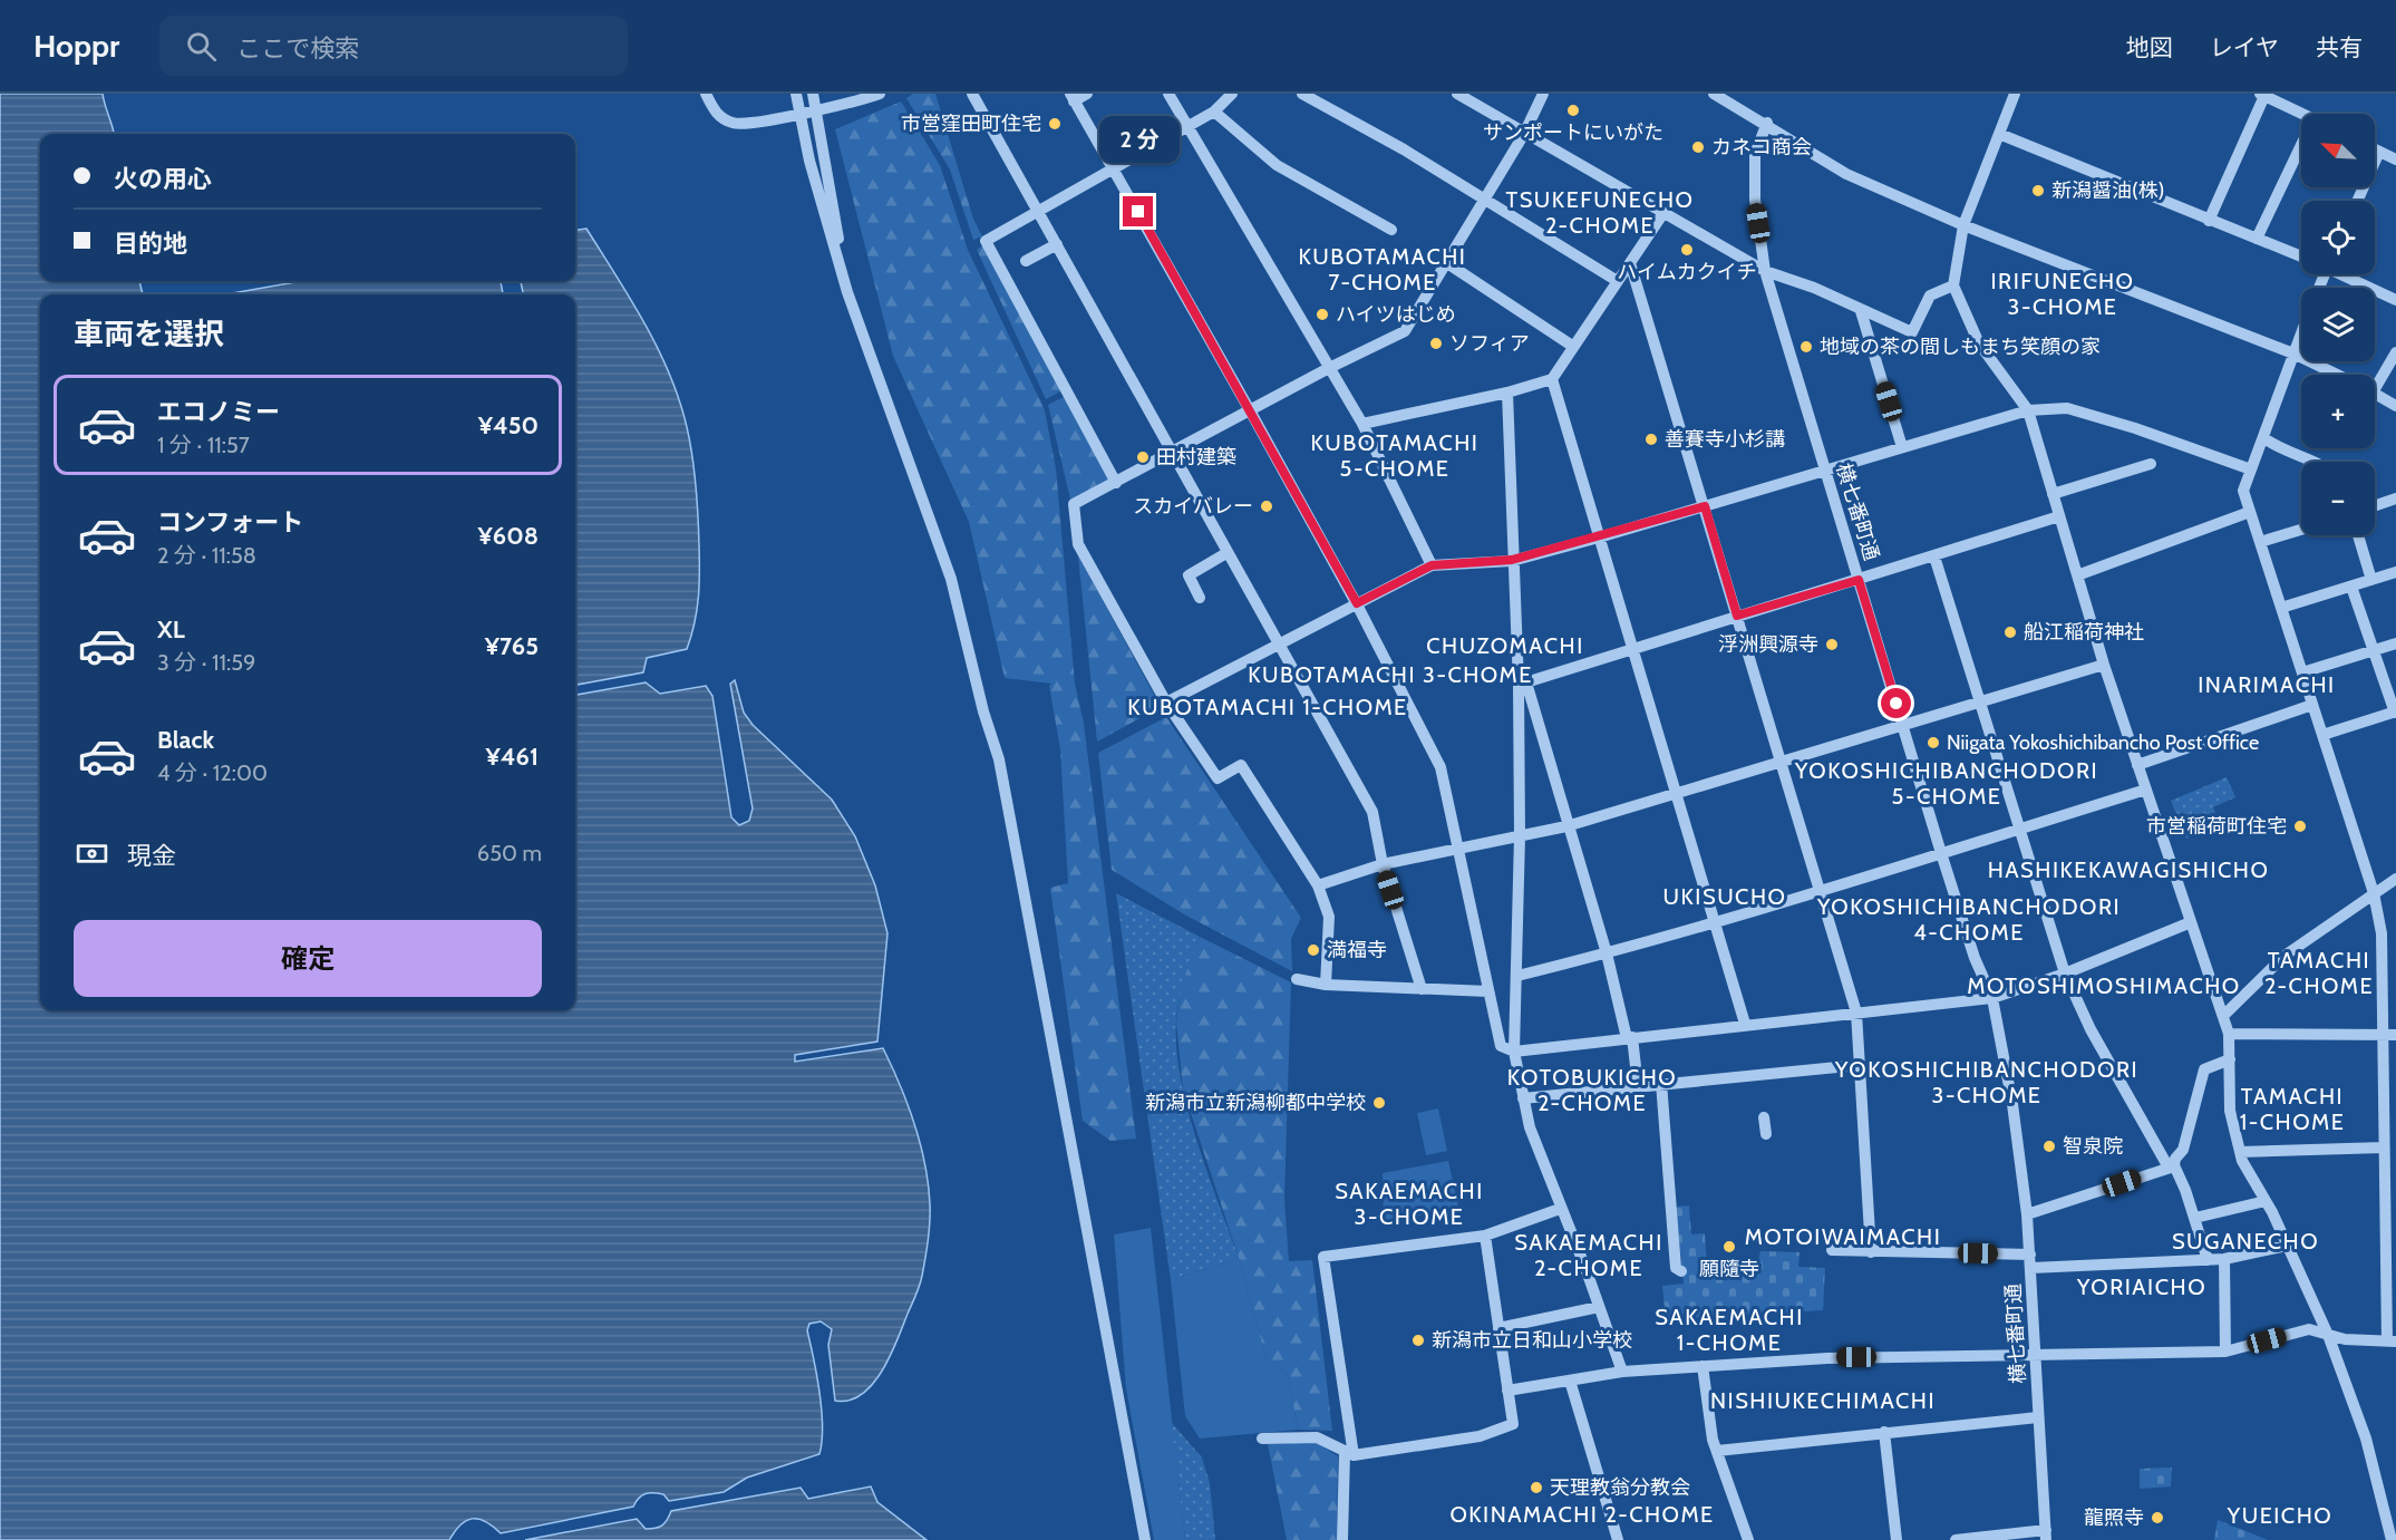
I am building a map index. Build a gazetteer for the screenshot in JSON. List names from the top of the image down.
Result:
{
  "streets": {
    "street": ["横七番町通"]
  },
  "districts": [
    "TSUKEFUNECHO 2-CHOME",
    "KUBOTAMACHI 7-CHOME",
    "IRIFUNECHO 3-CHOME",
    "KUBOTAMACHI 5-CHOME",
    "CHUZOMACHI",
    "KUBOTAMACHI 3-CHOME",
    "INARIMACHI",
    "KUBOTAMACHI 1-CHOME",
    "YOKOSHICHIBANCHODORI 5-CHOME",
    "HASHIKEKAWAGISHICHO",
    "UKISUCHO",
    "YOKOSHICHIBANCHODORI 4-CHOME",
    "TAMACHI 2-CHOME",
    "MOTOSHIMOSHIMACHO",
    "YOKOSHICHIBANCHODORI 3-CHOME",
    "KOTOBUKICHO 2-CHOME",
    "TAMACHI 1-CHOME",
    "SAKAEMACHI 3-CHOME",
    "MOTOIWAIMACHI",
    "SUGANECHO",
    "SAKAEMACHI 2-CHOME",
    "YORIAICHO",
    "SAKAEMACHI 1-CHOME",
    "NISHIUKECHIMACHI",
    "OKINAMACHI 2-CHOME",
    "YUEICHO"
  ],
  "places": [
    "サンポートにいがた",
    "市営窪田町住宅",
    "カネコ商会",
    "新潟醤油(株)",
    "ハイムカクイチ",
    "ハイツはじめ",
    "ソフィア",
    "地域の茶の間しもまち笑顔の家",
    "善賽寺小杉講",
    "田村建築",
    "スカイバレー",
    "船江稲荷神社",
    "浮洲興源寺",
    "Niigata Yokoshichibancho Post Office",
    "市営稲荷町住宅",
    "満福寺",
    "新潟市立新潟柳都中学校",
    "智泉院",
    "願隨寺",
    "新潟市立日和山小学校",
    "天理教翁分教会",
    "龍照寺"
  ],
  "north": "top left",
  "page": {
    "header": "Hoppr",
    "search": "ここで検索",
    "nav": ["地図", "レイヤ", "共有"],
    "map_buttons": ["+", "−"],
    "bubble": "2 分",
    "banner": ["火の用心", "目的地"],
    "heading": "車両を選択",
    "list": [
      {
        "name": "エコノミー",
        "note": "1 分 · 11:57",
        "value": "¥450"
      },
      {
        "name": "コンフォート",
        "note": "2 分 · 11:58",
        "value": "¥608"
      },
      {
        "name": "XL",
        "note": "3 分 · 11:59",
        "value": "¥765"
      },
      {
        "name": "Black",
        "note": "4 分 · 12:00",
        "value": "¥461"
      }
    ],
    "pay": ["現金", "650 m"],
    "buttons": "確定"
  }
}
